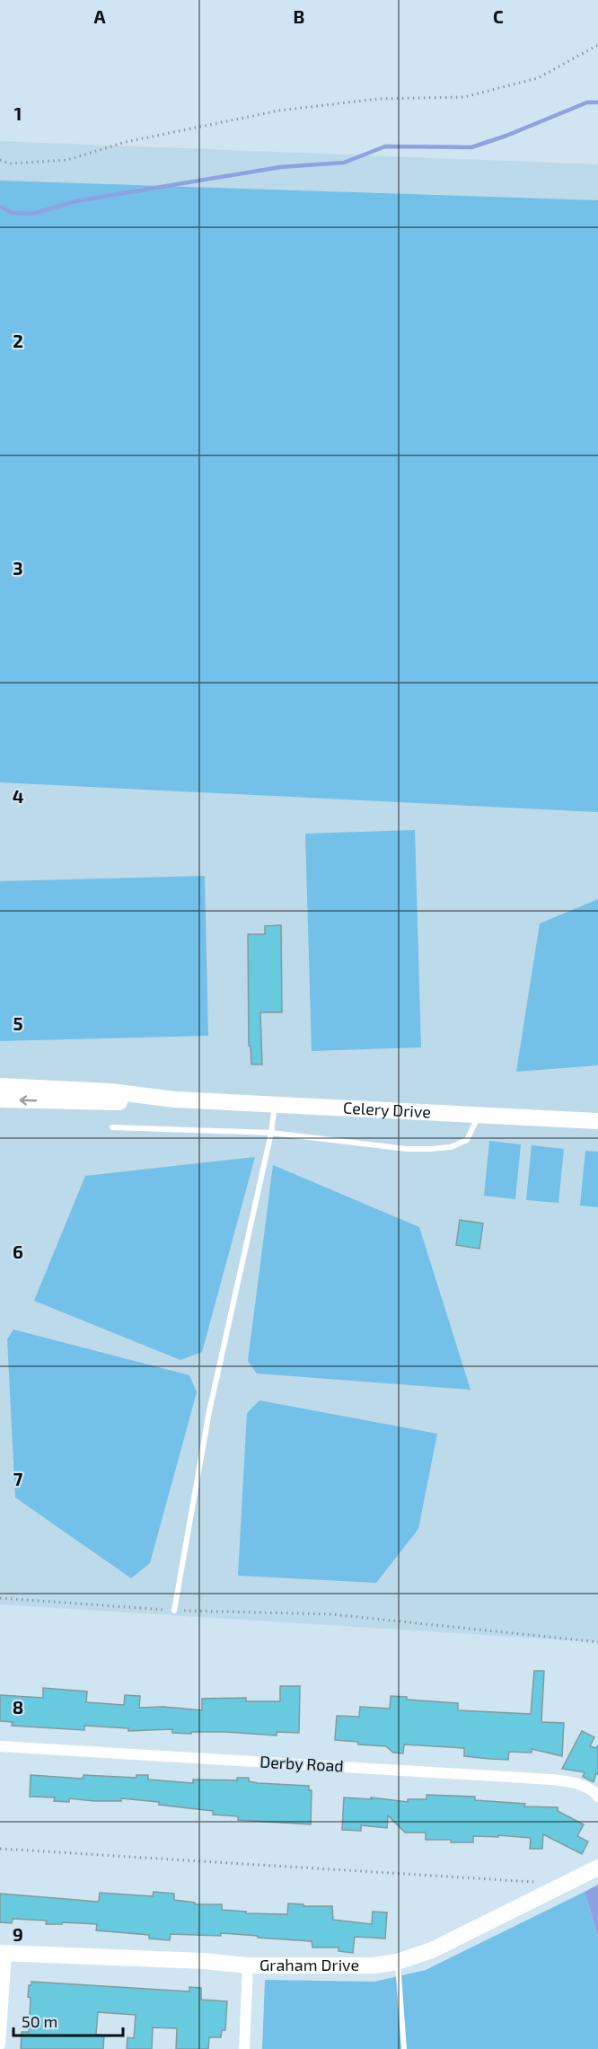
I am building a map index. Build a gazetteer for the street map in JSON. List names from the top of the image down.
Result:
{
  "streets": {
    "street": ["Celery Drive", "Derby Road", "Graham Drive"]
  },
  "scale_bar": "50 m",
  "grid": {
    "columns": ["A", "B", "C"],
    "rows": [
      "1",
      "2",
      "3",
      "4",
      "5",
      "6",
      "7",
      "8",
      "9"
    ]
  }
}
